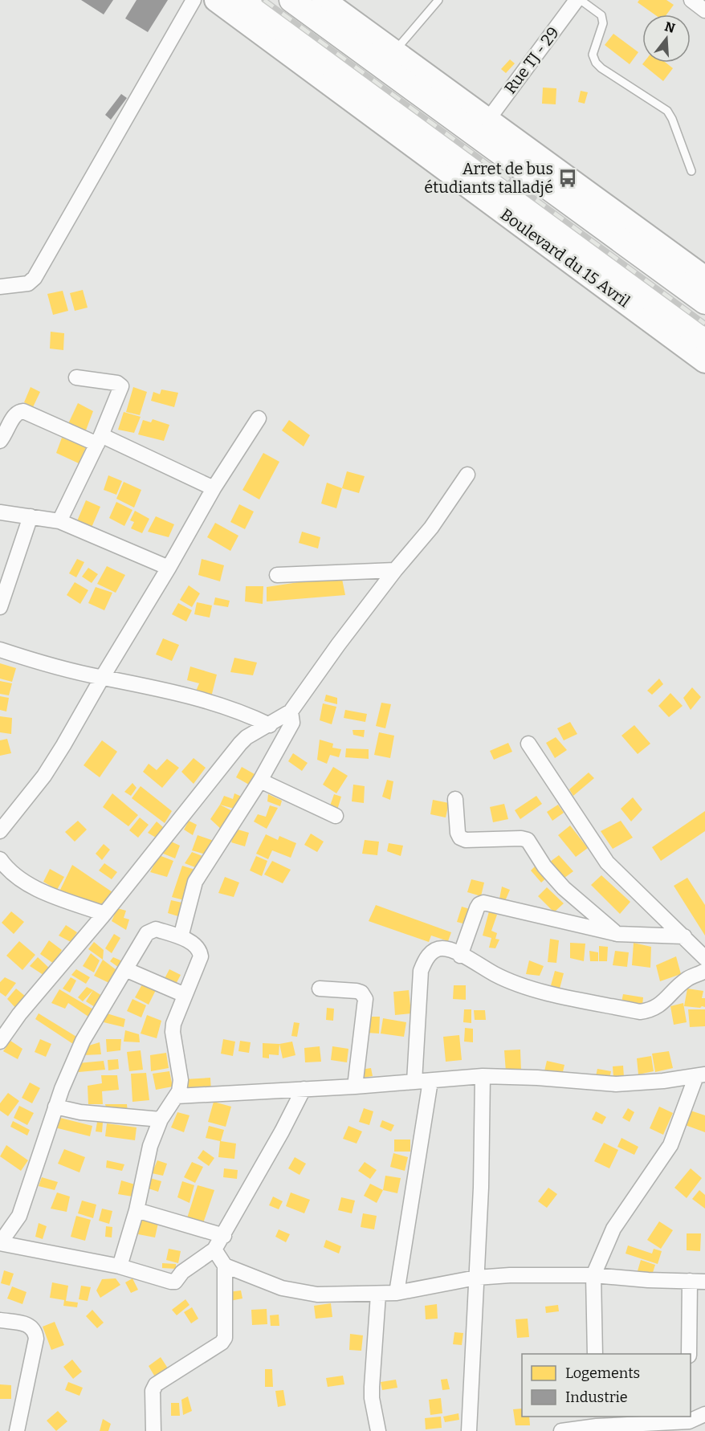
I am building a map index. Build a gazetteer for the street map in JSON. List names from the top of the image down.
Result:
{
  "streets": {
    "highway": ["Boulevard du 15 Avril"],
    "street": ["Rue TJ - 29"]
  },
  "places": {
    "bus stop": ["Arret de bus étudiants talladjé"]
  },
  "legend": ["Logements", "Industrie"],
  "north": "top"
}
